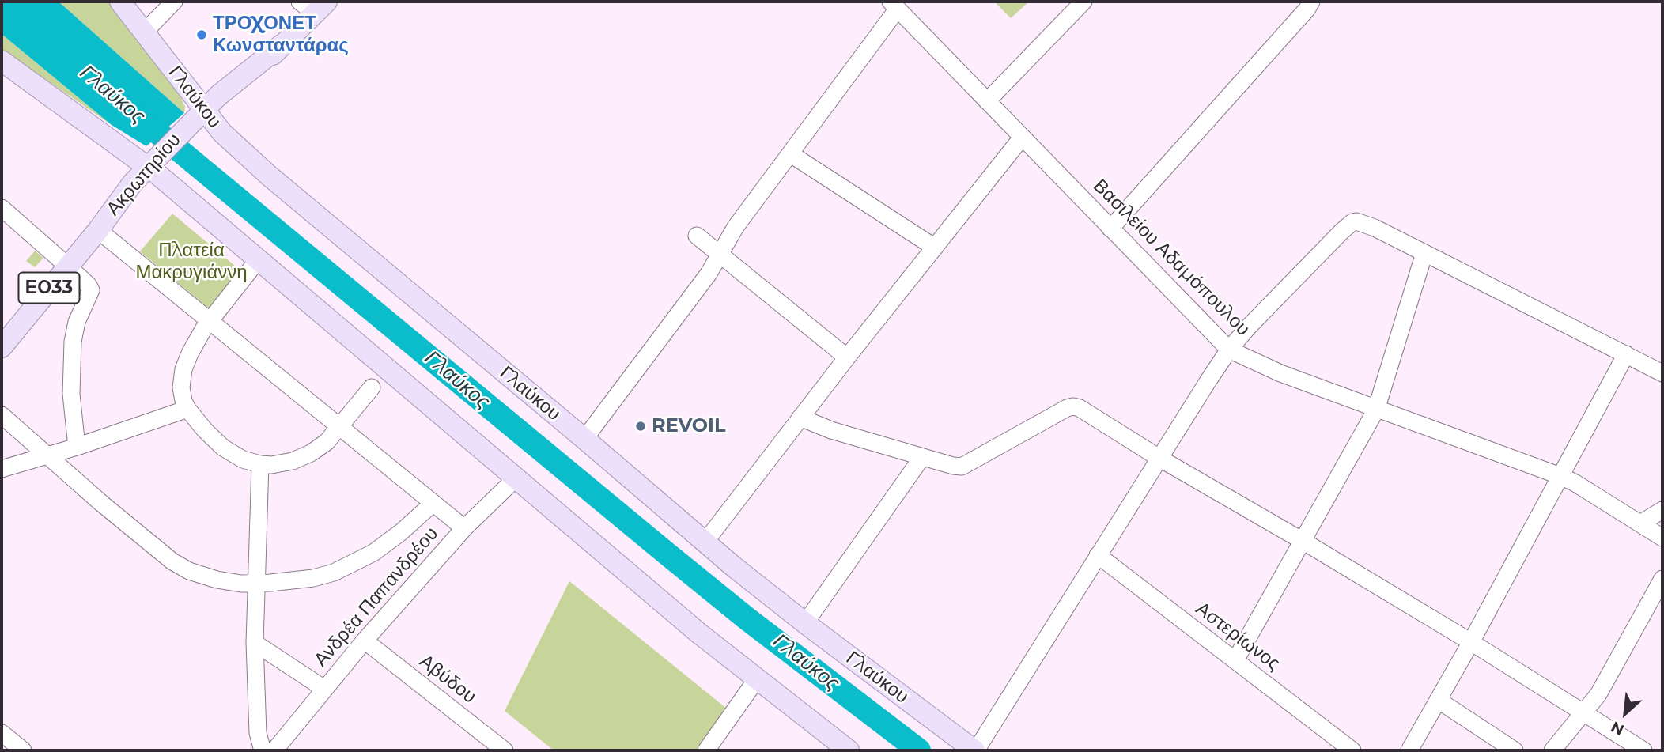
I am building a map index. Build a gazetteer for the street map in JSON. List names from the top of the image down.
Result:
{
  "streets": {
    "main road": ["Γλαύκου", "Ακρωτηρίου", "ΕΟ33"],
    "street": [
      "Βασιλείου Αδαμόπουλου",
      "Ανδρέα Παπανδρέου",
      "Αστερίωνος",
      "Αβύδου"
    ]
  },
  "crossings": [
    ["Γλαύκου", "Ακρωτηρίου"],
    ["Γλαύκου", "ΕΟ33"],
    ["Ακρωτηρίου", "ΕΟ33"],
    ["Ανδρέα Παπανδρέου", "Αβύδου"]
  ],
  "water": ["Γλαύκος"],
  "parks": ["Πλατεία Μακρυγιάννη"],
  "places": ["ΤΡΟΧΟΝΕΤ Κωνσταντάρας", "REVOIL"],
  "north": "bottom left"
}
